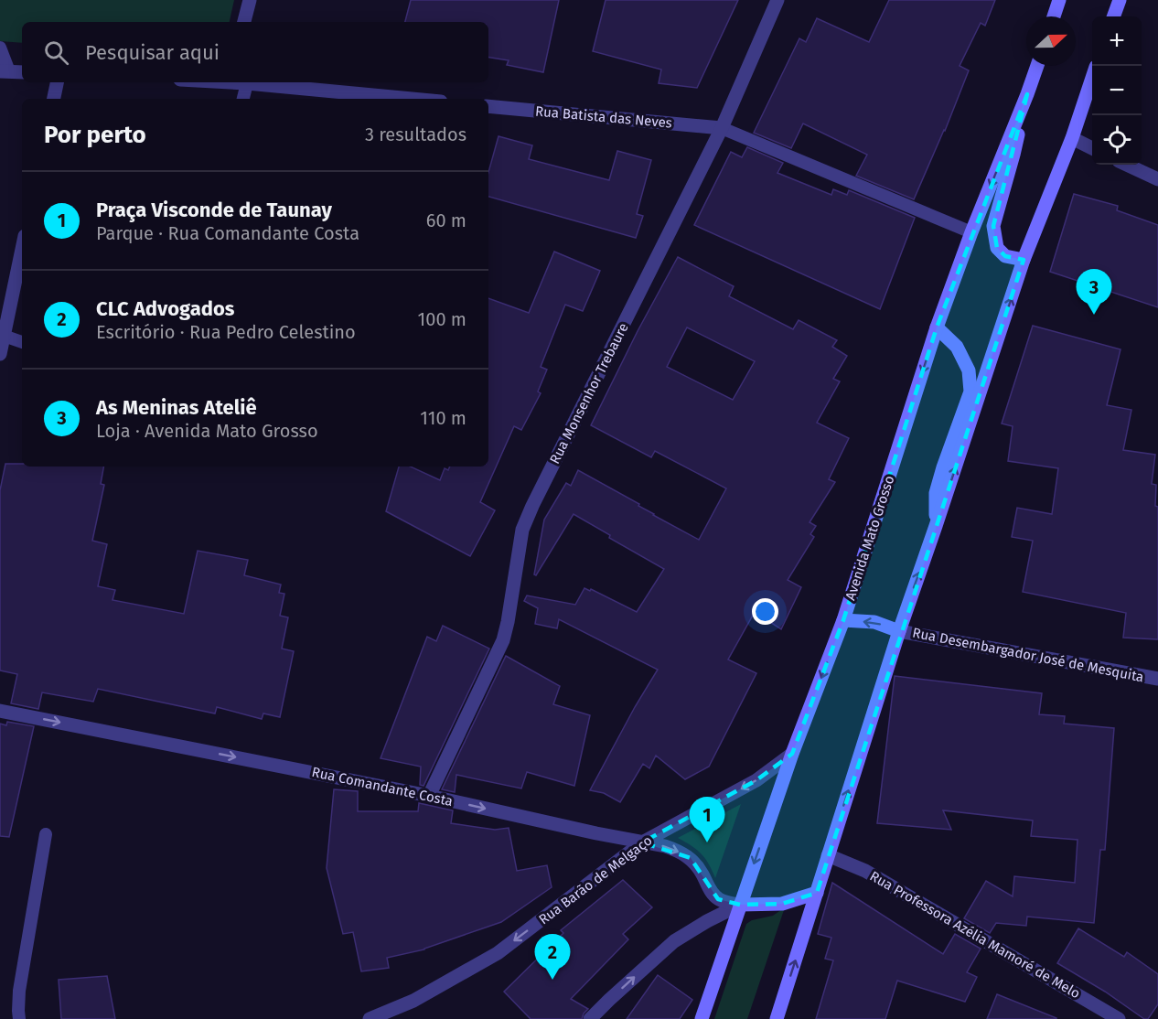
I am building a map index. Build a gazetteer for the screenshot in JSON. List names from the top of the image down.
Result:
{
  "streets": {
    "main road": ["Avenida Mato Grosso"],
    "street": [
      "Rua Batista das Neves",
      "Rua Monsenhor Trebaure",
      "Rua Desembargador José de Mesquita",
      "Rua Comandante Costa",
      "Rua Barão de Melgaço",
      "Rua Professora Azélia Mamoré de Melo"
    ]
  },
  "crossings": [
    ["Rua Batista das Neves", "Rua Monsenhor Trebaure"],
    ["Rua Monsenhor Trebaure", "Rua Comandante Costa"],
    ["Avenida Mato Grosso", "Rua Comandante Costa"],
    ["Avenida Mato Grosso", "Rua Barão de Melgaço"],
    ["Rua Comandante Costa", "Rua Barão de Melgaço"]
  ],
  "one_way": ["Rua Comandante Costa"],
  "north": "right",
  "page": {
    "map_buttons": ["+", "−"],
    "search": "Pesquisar aqui",
    "heading": ["Por perto", "3 resultados"],
    "list": [
      {
        "mark": "1",
        "name": "Praça Visconde de Taunay",
        "note": "Parque · Rua Comandante Costa",
        "value": "60 m"
      },
      {
        "mark": "2",
        "name": "CLC Advogados",
        "note": "Escritório · Rua Pedro Celestino",
        "value": "100 m"
      },
      {
        "mark": "3",
        "name": "As Meninas Ateliê",
        "note": "Loja · Avenida Mato Grosso",
        "value": "110 m"
      }
    ],
    "pins": ["3", "1", "2"]
  }
}
